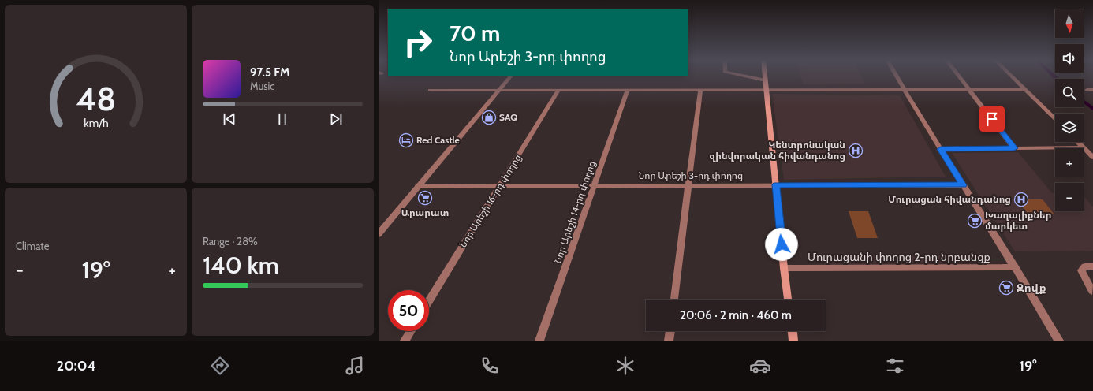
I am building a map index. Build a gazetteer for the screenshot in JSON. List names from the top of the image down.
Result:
{
  "streets": {
    "street": [
      "Նոր Արեշի 3-րդ փողոց",
      "Նոր Արեշի 16-րդ փողոց",
      "Նոր Արեշի 14-րդ փողոց",
      "Մուրացանի փողոց 2-րդ նրբանցք"
    ]
  },
  "crossings": [
    ["Նոր Արեշի 3-րդ փողոց", "Նոր Արեշի 16-րդ փողոց"],
    ["Նոր Արեշի 3-րդ փողոց", "Նոր Արեշի 14-րդ փողոց"]
  ],
  "places": {
    "shop": ["SAQ"],
    "hotel": ["Red Castle"],
    "hospital": ["Կենտրոնական զինվորական հիվանդանոց", "Մուրացան հիվանդանոց"],
    "supermarket": ["Արարատ", "Խաղալիքներ մարկետ", "Զովք"]
  },
  "north": "bottom",
  "page": {
    "map_buttons": ["+", "−"],
    "turn": ["70 m", "Նոր Արեշի 3-րդ փողոց"],
    "song": ["97.5 FM", "Music"],
    "tile": [
      "Climate",
      ["Range · 28%", "140 km"]
    ],
    "heat": ["−", "19°", "+"],
    "limit": "50",
    "trip": "20:06 · 2 min · 460 m",
    "tabs": ["20:04", "19°"],
    "gauge": ["48", "km/h"]
  }
}
